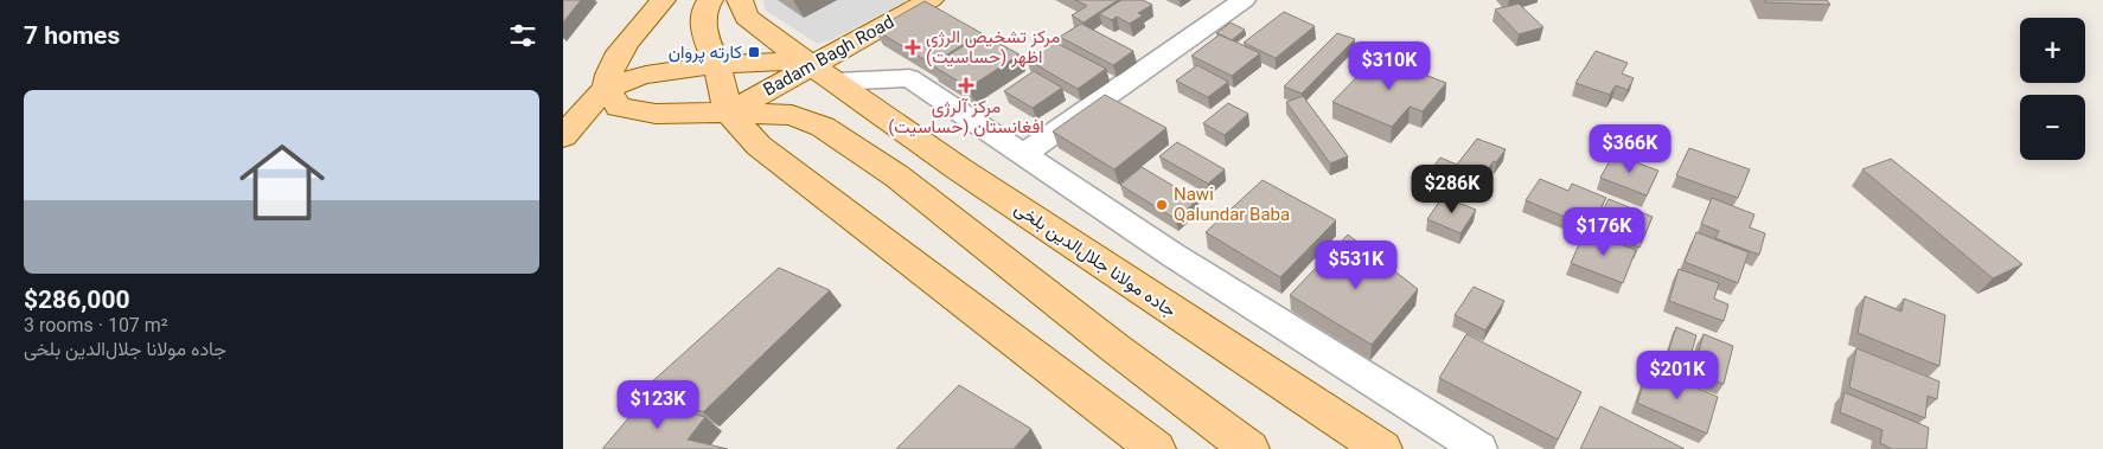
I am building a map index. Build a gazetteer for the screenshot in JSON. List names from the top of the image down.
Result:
{
  "streets": {
    "main road": ["Badam Bagh Road", "جاده مولانا جلال‌الدین بلخی"]
  },
  "crossings": [
    ["Badam Bagh Road", "جاده مولانا جلال‌الدین بلخی"]
  ],
  "places": {
    "health": ["مرکز تشخیص الرژی (حساسیت) اظهر", "مرکز آلرژی (حساسیت) افغانستان"],
    "transit": ["کارته پروان"],
    "other": ["Nawi Qalundar Baba"]
  },
  "page": {
    "heading": "7 homes",
    "map_buttons": ["+", "−"],
    "price": [
      "$310K",
      "$366K",
      "$286K",
      "$176K",
      "$531K",
      "$201K",
      "$123K"
    ],
    "list": [
      {
        "name": "$286,000",
        "note": "3 rooms · 107 m² · جاده مولانا جلال‌الدین بلخی"
      }
    ]
  }
}
